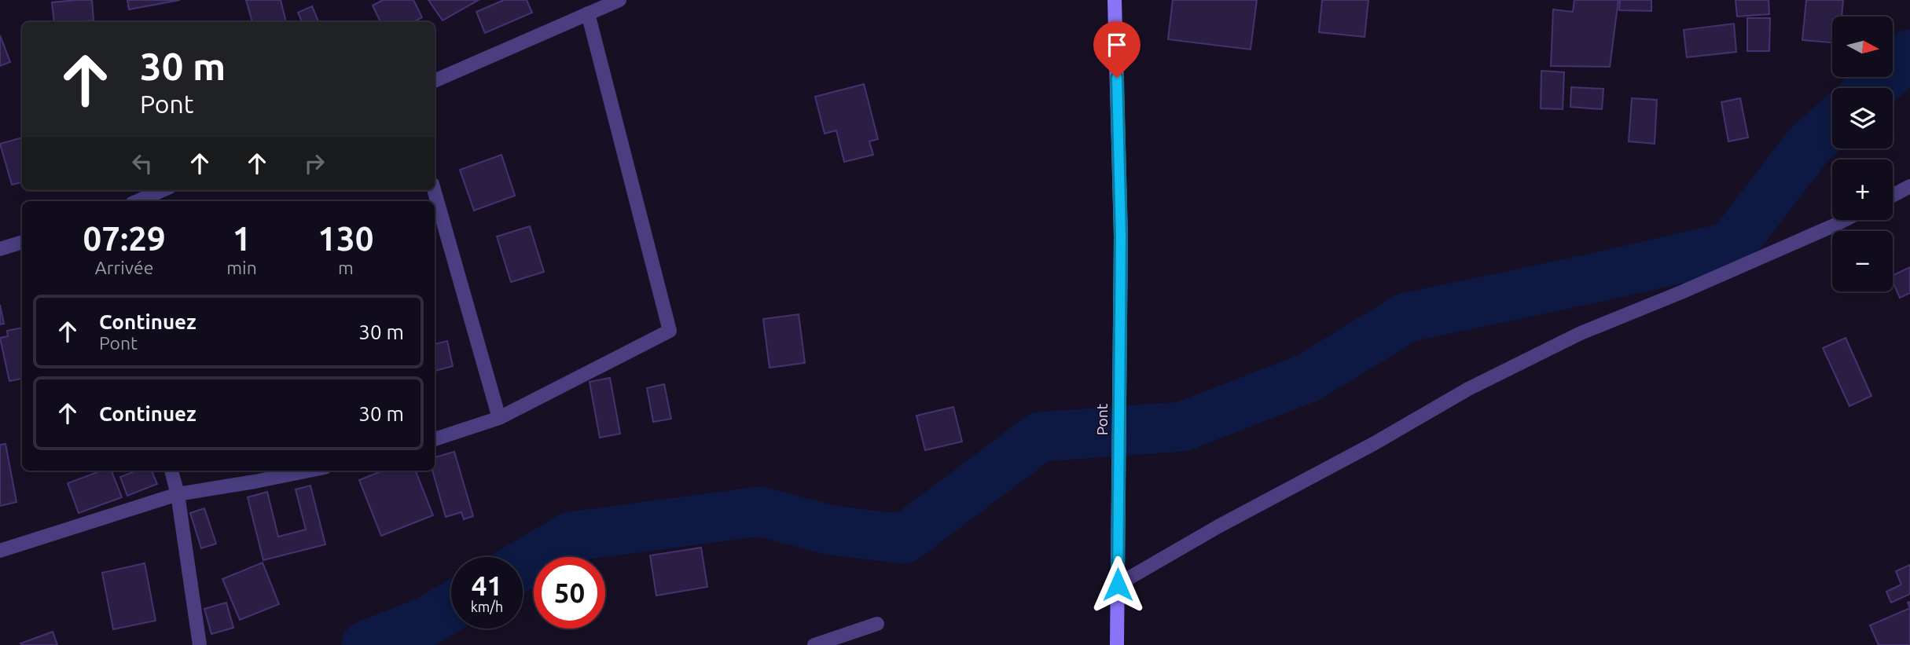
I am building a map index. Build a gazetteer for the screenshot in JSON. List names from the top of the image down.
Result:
{
  "streets": {
    "main road": ["Pont"]
  },
  "north": "right",
  "page": {
    "map_buttons": ["+", "−"],
    "turn": ["30 m", "Pont"],
    "eta": [
      "07:29",
      "Arrivée",
      "1",
      "min",
      "130",
      "m"
    ],
    "list": [
      {
        "name": "Continuez",
        "note": "Pont",
        "value": "30 m"
      },
      {
        "name": "Continuez",
        "value": "30 m"
      }
    ],
    "speed": "41 km/h",
    "limit": "50"
  }
}
